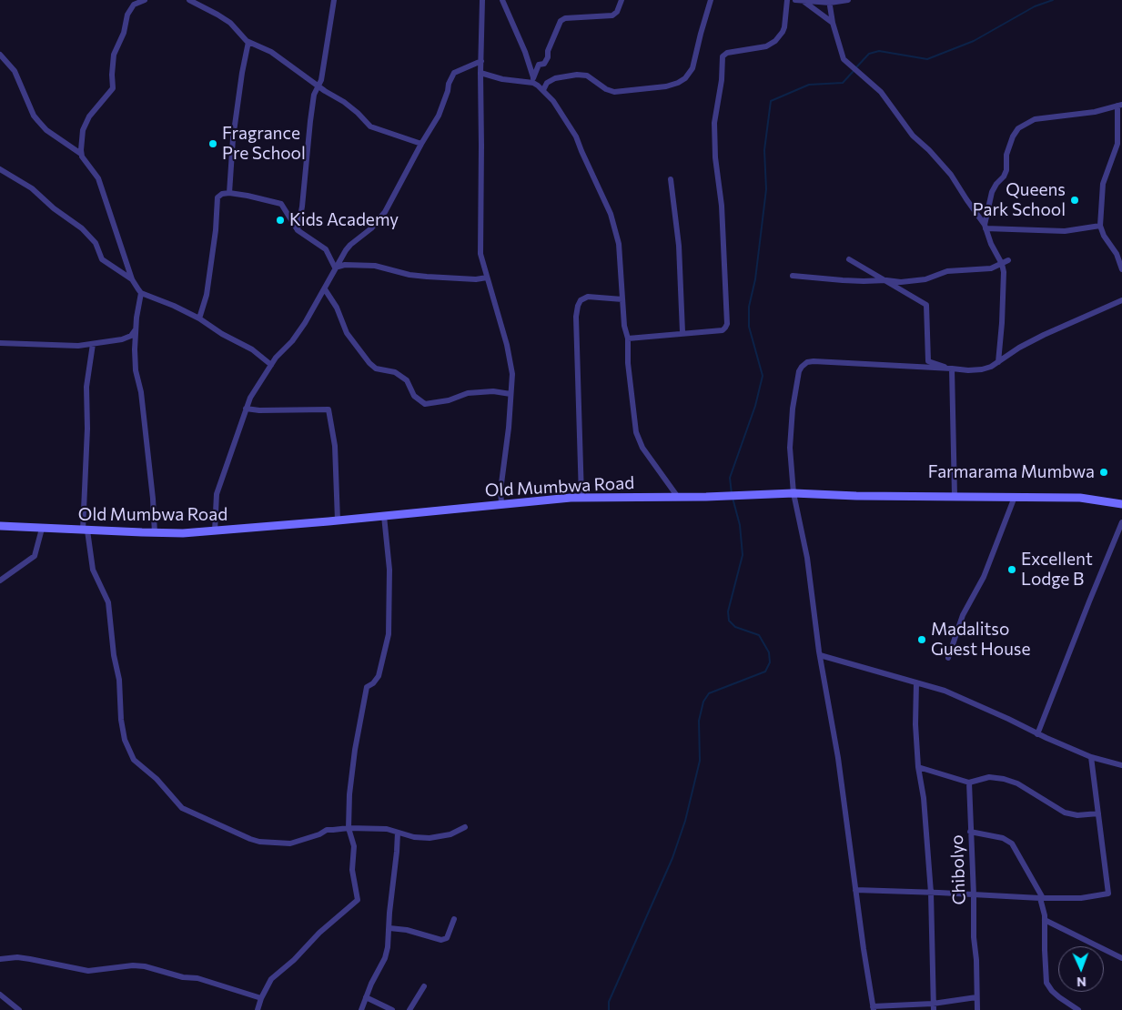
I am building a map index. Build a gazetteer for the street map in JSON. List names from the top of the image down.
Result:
{
  "streets": {
    "main road": ["Old Mumbwa Road"],
    "street": ["Chibolyo"]
  },
  "places": [
    "Fragrance Pre School",
    "Queens Park School",
    "Kids Academy",
    "Farmarama Mumbwa",
    "Excellent Lodge B",
    "Madalitso Guest House"
  ],
  "north": "bottom"
}
